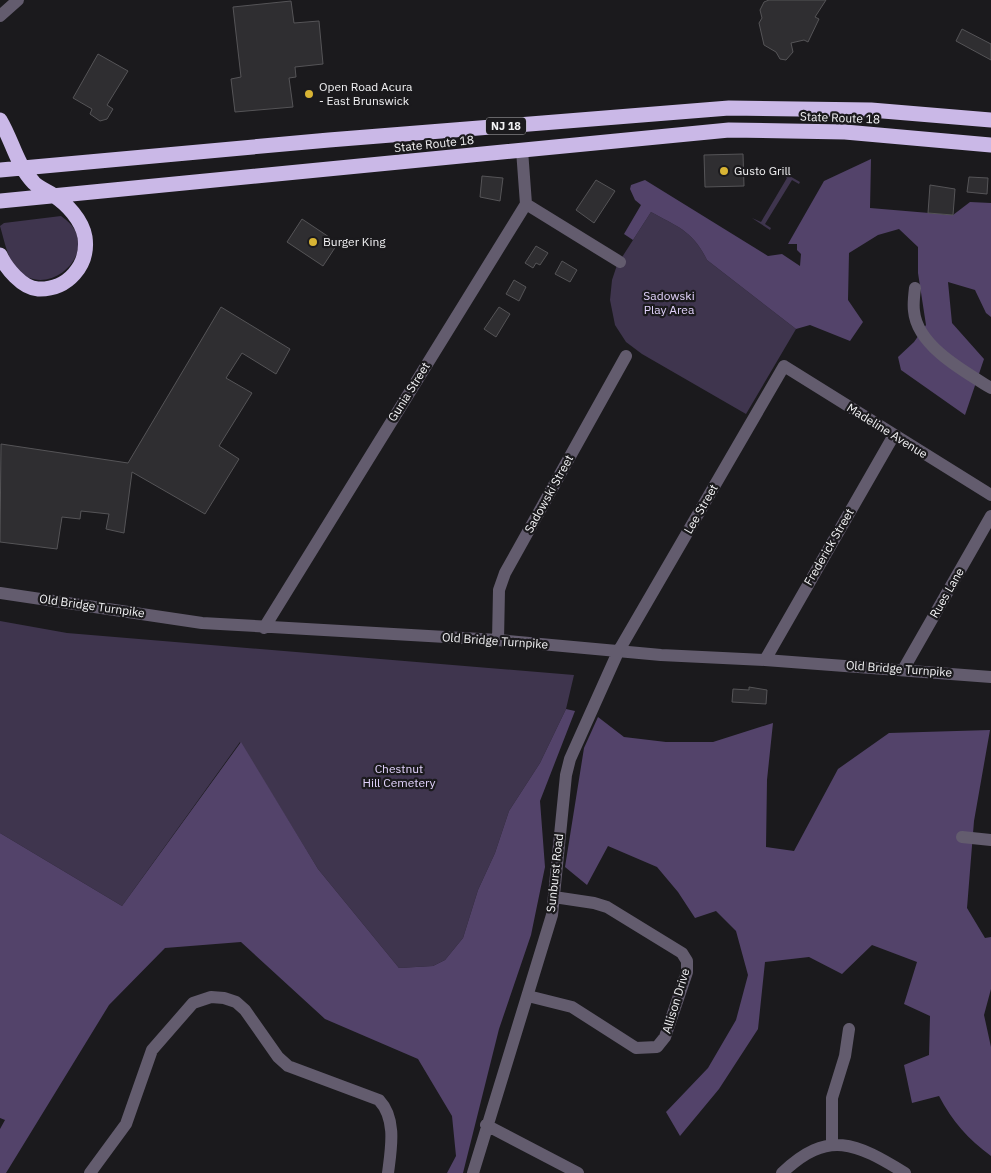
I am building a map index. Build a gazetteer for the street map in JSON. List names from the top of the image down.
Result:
{
  "streets": {
    "highway": ["State Route 18", "NJ 18"],
    "street": [
      "Gunia Street",
      "Madeline Avenue",
      "Sadowski Street",
      "Lee Street",
      "Frederick Street",
      "Rues Lane",
      "Old Bridge Turnpike",
      "Sunburst Road",
      "Allison Drive"
    ]
  },
  "crossings": [
    ["Gunia Street", "Old Bridge Turnpike"],
    ["Madeline Avenue", "Lee Street"],
    ["Madeline Avenue", "Frederick Street"],
    ["Sadowski Street", "Old Bridge Turnpike"],
    ["Lee Street", "Old Bridge Turnpike"],
    ["Lee Street", "Sunburst Road"],
    ["Frederick Street", "Old Bridge Turnpike"],
    ["Rues Lane", "Old Bridge Turnpike"],
    ["Old Bridge Turnpike", "Sunburst Road"],
    ["Sunburst Road", "Allison Drive"]
  ],
  "parks": ["Sadowski Play Area", "Chestnut Hill Cemetery"],
  "places": ["Open Road Acura - East Brunswick", "Gusto Grill", "Burger King"]
}
